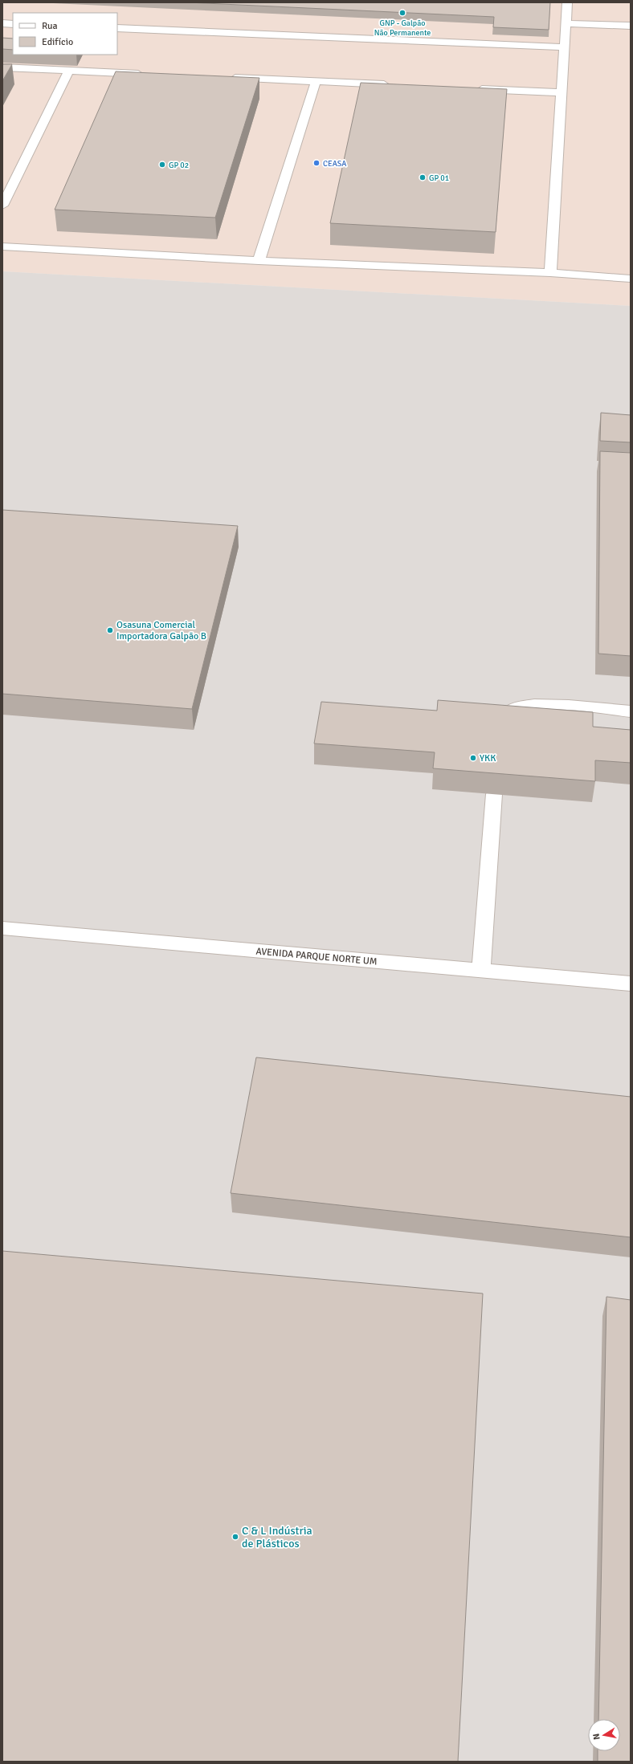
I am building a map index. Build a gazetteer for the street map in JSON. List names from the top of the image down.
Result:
{
  "streets": {
    "street": ["AVENIDA PARQUE NORTE UM"]
  },
  "places": [
    "GNP - Galpão Não Permanente",
    "CEASA",
    "GP 02",
    "GP 01",
    "Osasuna Comercial Importadora Galpão B",
    "YKK",
    "C & L Indústria de Plásticos"
  ],
  "legend": ["Rua", "Edifício"],
  "north": "left"
}
